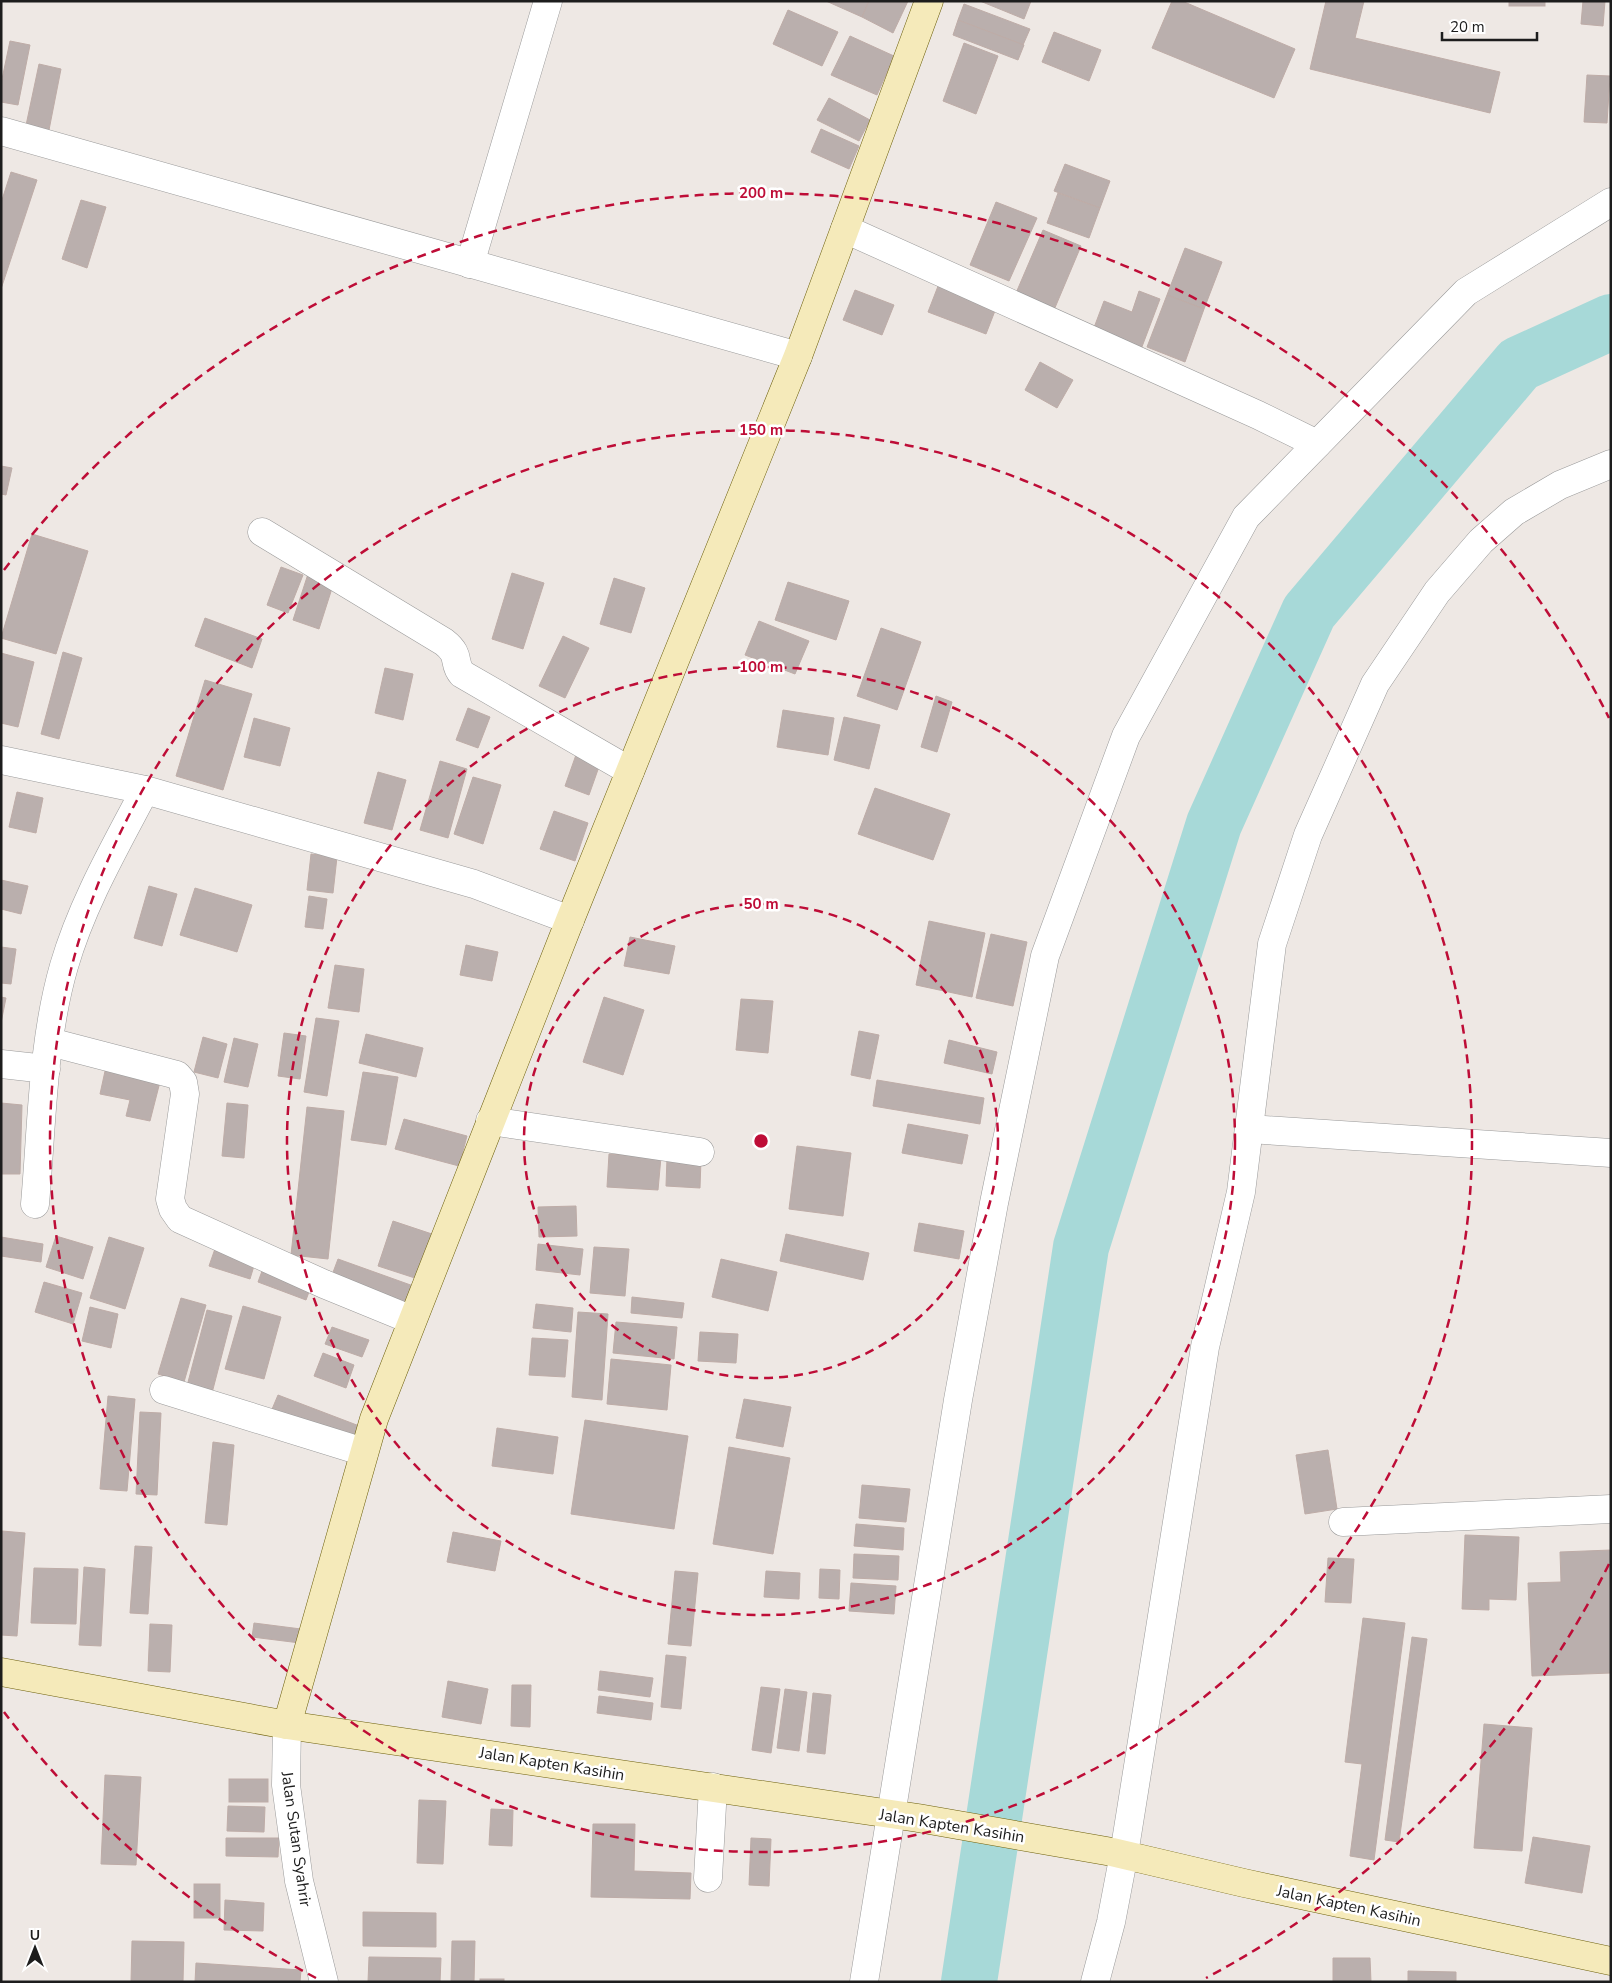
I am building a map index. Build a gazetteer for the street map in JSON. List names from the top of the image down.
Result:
{
  "streets": {
    "street": ["Jalan Kapten Kasihin", "Jalan Sutan Syahrir"]
  },
  "crossings": [
    ["Jalan Kapten Kasihin", "Jalan Sutan Syahrir"]
  ],
  "scale_bar": "20 m",
  "north": "top",
  "rings": [
    "200 m",
    "150 m",
    "100 m",
    "50 m"
  ]
}
